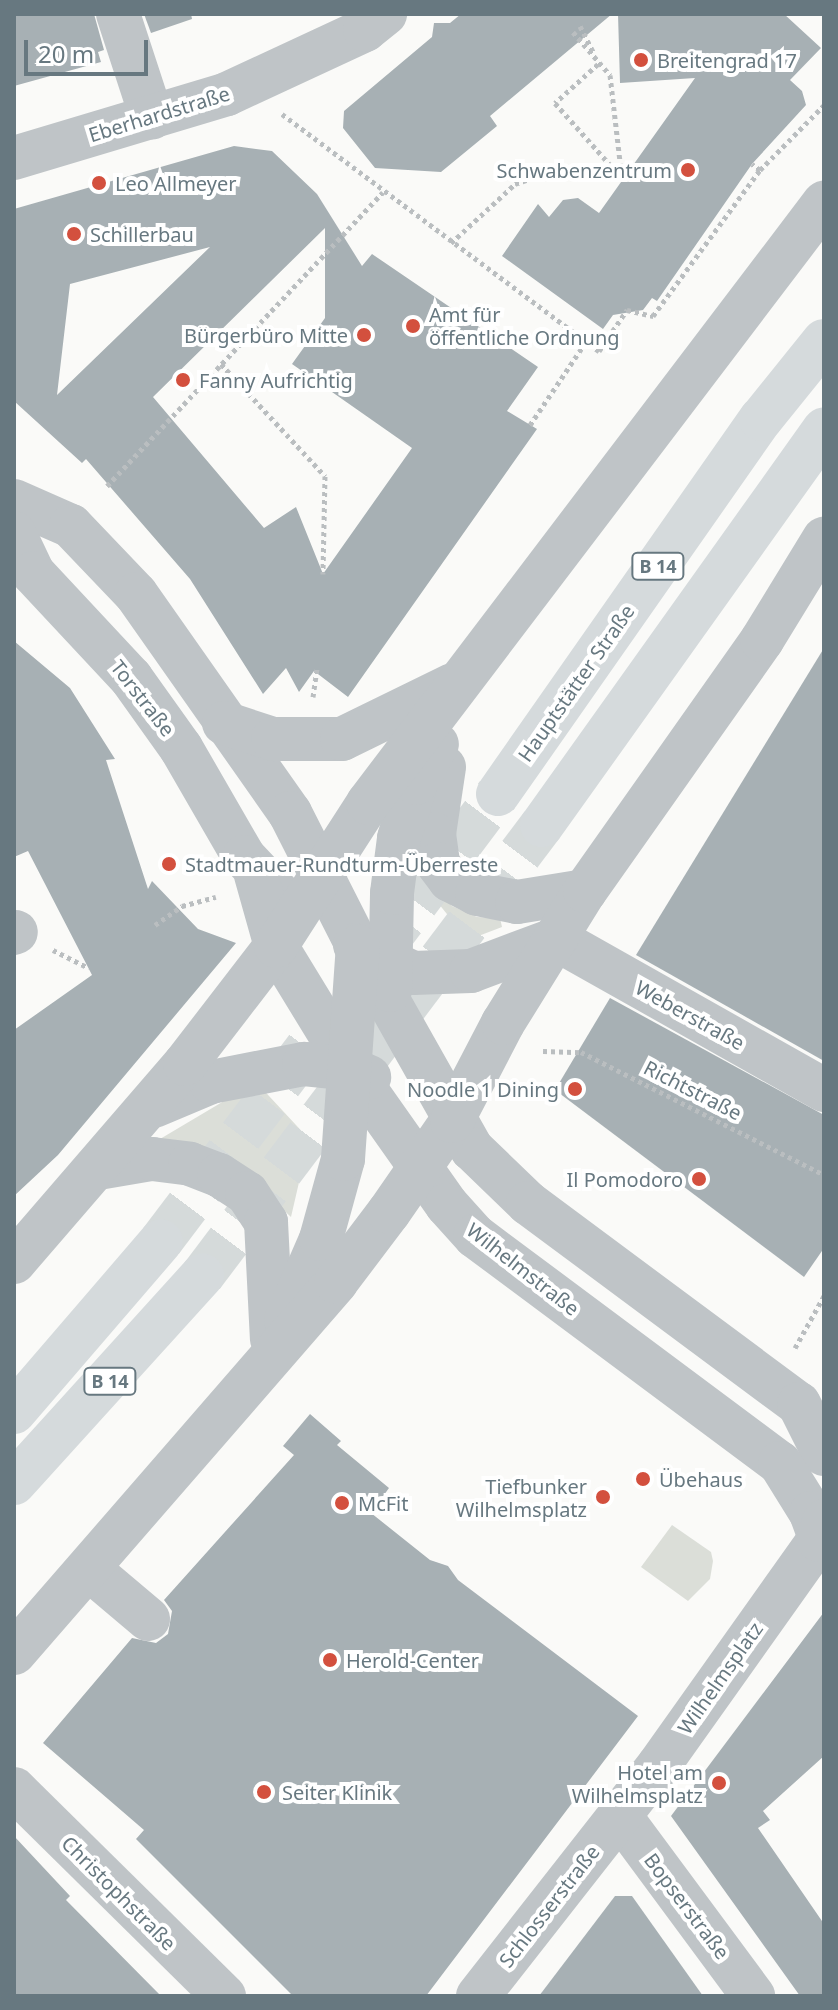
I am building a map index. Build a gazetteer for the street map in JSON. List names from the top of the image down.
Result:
{
  "streets": {
    "main road": ["B 14", "Hauptstätter Straße"],
    "street": [
      "Eberhardstraße",
      "Torstraße",
      "Weberstraße",
      "Wilhelmstraße",
      "Wilhelmsplatz",
      "Christophstraße",
      "Schlosserstraße",
      "Bopserstraße"
    ],
    "path": ["Richtstraße"]
  },
  "crossings": [
    ["Torstraße", "Wilhelmstraße"],
    ["Wilhelmstraße", "Wilhelmsplatz"],
    ["Wilhelmsplatz", "Schlosserstraße"],
    ["Wilhelmsplatz", "Bopserstraße"],
    ["Schlosserstraße", "Bopserstraße"]
  ],
  "places": [
    "Breitengrad 17",
    "Schwabenzentrum",
    "Leo Allmeyer",
    "Schillerbau",
    "Amt für öffentliche Ordnung",
    "Bürgerbüro Mitte",
    "Fanny Aufrichtig",
    "Stadtmauer-Rundturm-Überreste",
    "Noodle 1 Dining",
    "Il Pomodoro",
    "Übehaus",
    "Tiefbunker Wilhelmsplatz",
    "McFit",
    "Herold-Center",
    "Hotel am Wilhelmsplatz",
    "Seiter Klinik"
  ],
  "scale_bar": "20 m"
}
